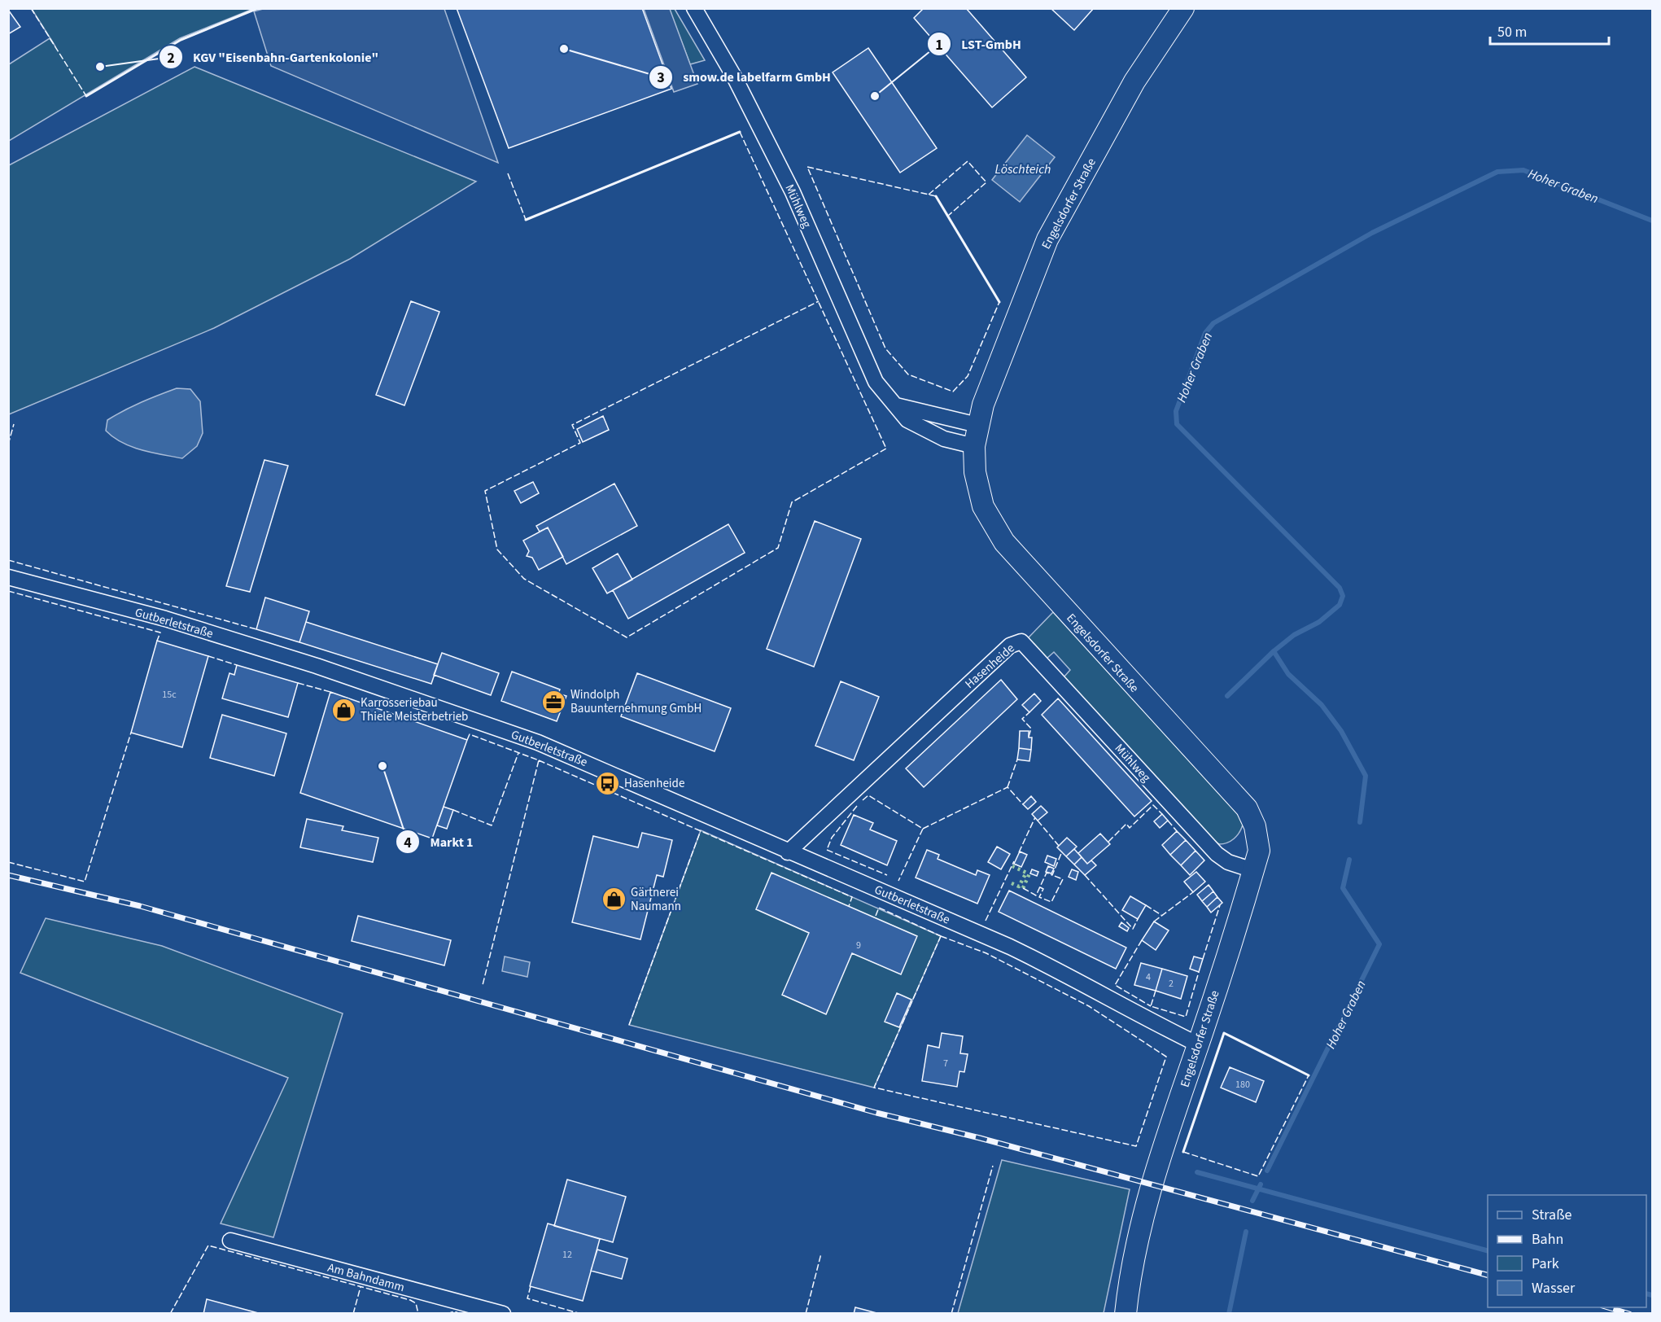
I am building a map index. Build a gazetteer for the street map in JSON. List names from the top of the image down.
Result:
{
  "streets": {
    "main road": ["Engelsdorfer Straße"],
    "street": [
      "Mühlweg",
      "Gutberletstraße",
      "Hasenheide",
      "Am Bahndamm"
    ]
  },
  "crossings": [
    ["Engelsdorfer Straße", "Mühlweg"],
    ["Engelsdorfer Straße", "Gutberletstraße"],
    ["Mühlweg", "Hasenheide"],
    ["Gutberletstraße", "Hasenheide"]
  ],
  "water": ["Löschteich", "Hoher Graben"],
  "places": {
    "other": [
      "smow.de labelfarm GmbH",
      "KGV \"Eisenbahn-Gartenkolonie\"",
      "LST-GmbH",
      "Markt 1"
    ],
    "office": ["Windolph Bauunternehmung GmbH"],
    "shop": ["Karrosseriebau Thiele Meisterbetrieb", "Gärtnerei Naumann"],
    "bus stop": ["Hasenheide"]
  },
  "house_numbers": [
    "15c",
    "9",
    "4",
    "2",
    "7",
    "180",
    "12"
  ],
  "legend": [
    "Straße",
    "Bahn",
    "Park",
    "Wasser"
  ],
  "scale_bar": "50 m"
}
